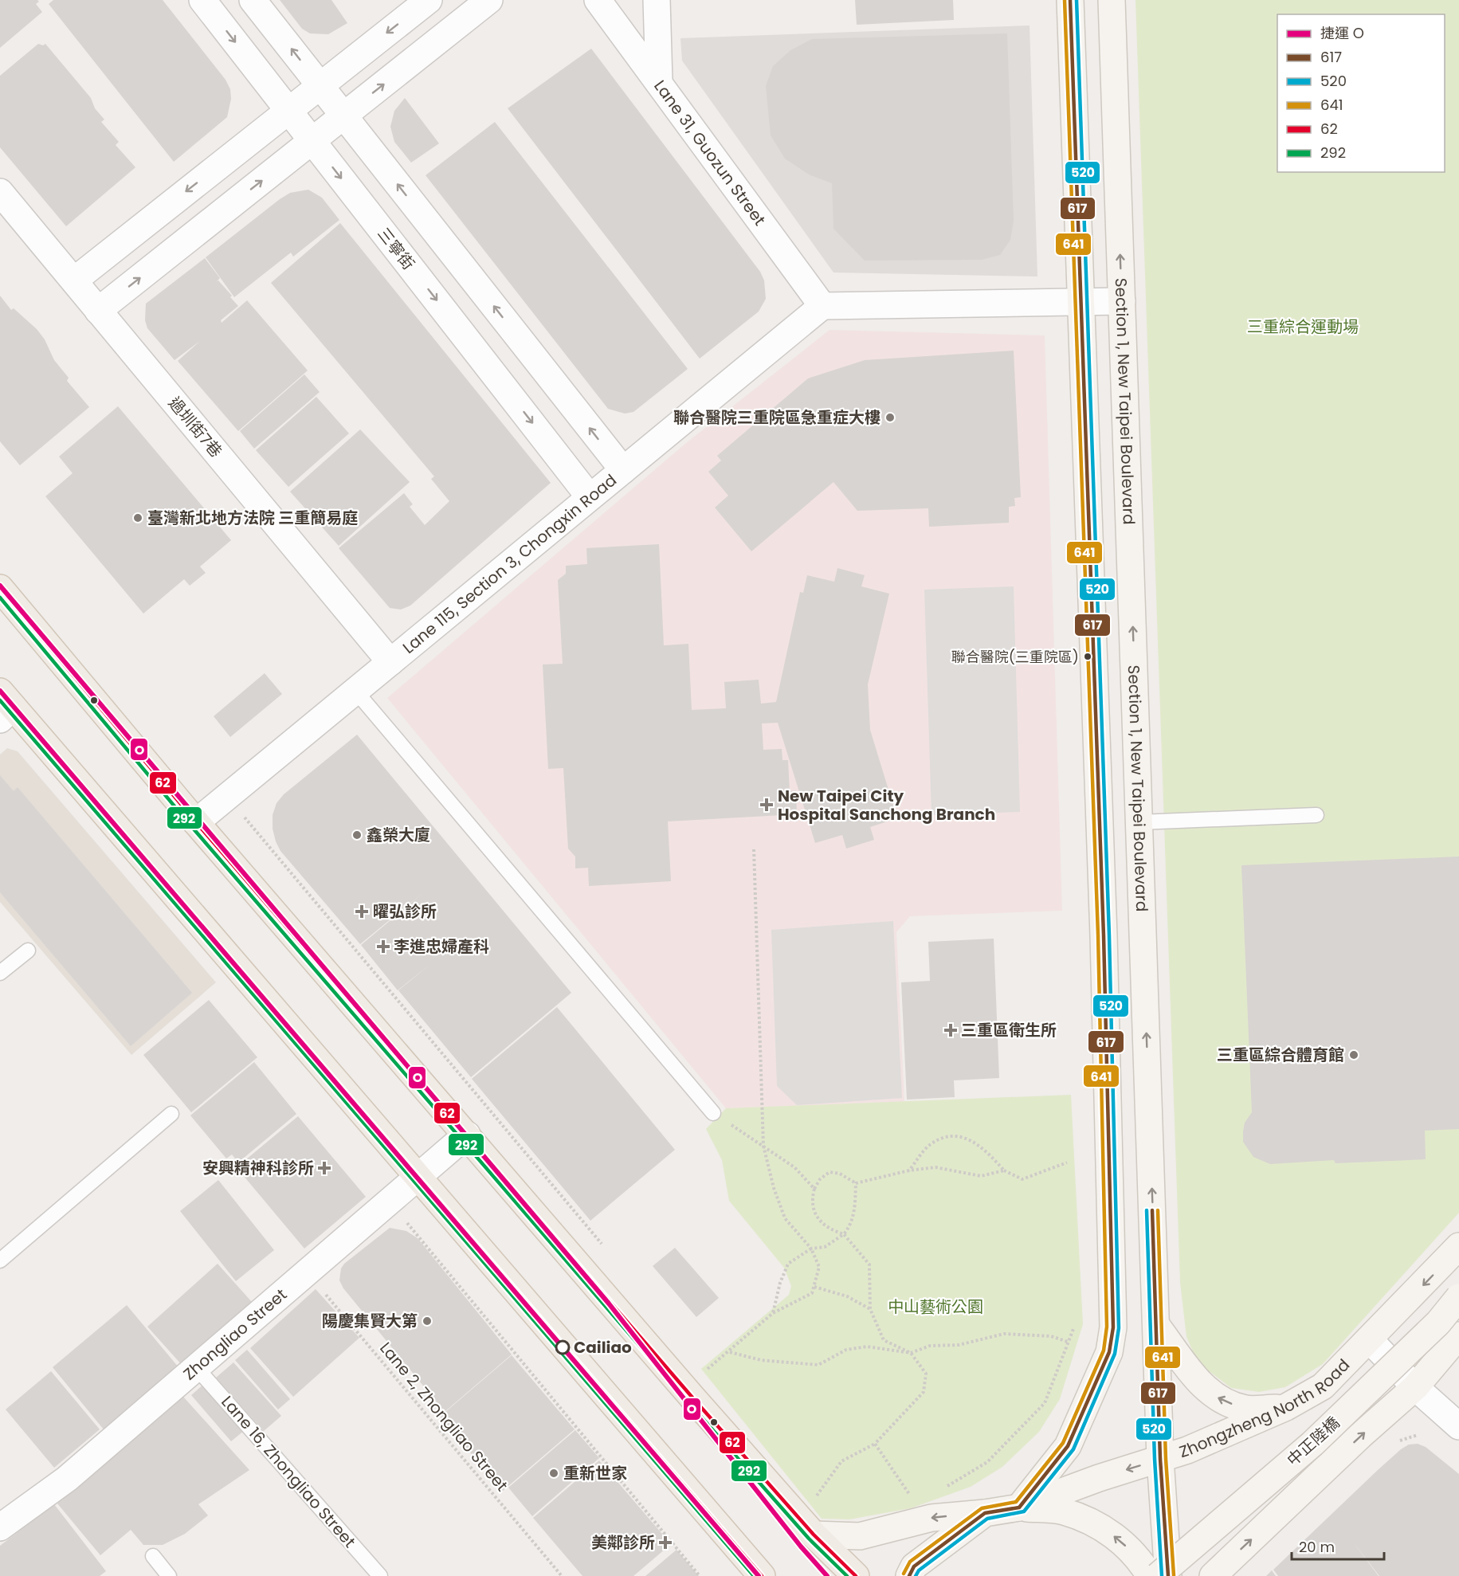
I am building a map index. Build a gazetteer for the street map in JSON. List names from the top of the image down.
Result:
{
  "streets": {
    "street": [
      "Lane 31, Guozun Street",
      "三寧街",
      "Section 1, New Taipei Boulevard",
      "過圳街7巷",
      "Lane 115, Section 3, Chongxin Road",
      "Zhongliao Street",
      "Zhongzheng North Road",
      "中正陸橋"
    ],
    "lane": ["Lane 16, Zhongliao Street"],
    "path": ["Lane 2, Zhongliao Street"]
  },
  "crossings": [
    ["Lane 31, Guozun Street", "Lane 115, Section 3, Chongxin Road"],
    ["三寧街", "Lane 115, Section 3, Chongxin Road"],
    ["Section 1, New Taipei Boulevard", "Zhongzheng North Road"],
    ["過圳街7巷", "Lane 115, Section 3, Chongxin Road"],
    ["Zhongliao Street", "Lane 2, Zhongliao Street"],
    ["Zhongliao Street", "Lane 16, Zhongliao Street"]
  ],
  "one_way": ["Zhongzheng North Road"],
  "parks": ["三重綜合運動場", "中山藝術公園"],
  "places": {
    "other": [
      "聯合醫院三重院區急重症大樓",
      "臺灣新北地方法院 三重簡易庭",
      "聯合醫院(三重院區)",
      "鑫榮大廈",
      "三重區綜合體育館",
      "陽慶集賢大第",
      "Cailiao",
      "重新世家"
    ],
    "health": [
      "New Taipei City Hospital Sanchong Branch",
      "曜弘診所",
      "李進忠婦產科",
      "三重區衛生所",
      "安興精神科診所",
      "美鄰診所"
    ]
  },
  "lines": [
    "transit line 617",
    "transit line 520",
    "transit line 641",
    "metro line O",
    "transit line 62",
    "transit line 292"
  ],
  "legend": [
    "捷運 O",
    "617",
    "520",
    "641",
    "62",
    "292"
  ],
  "scale_bar": "20 m"
}
